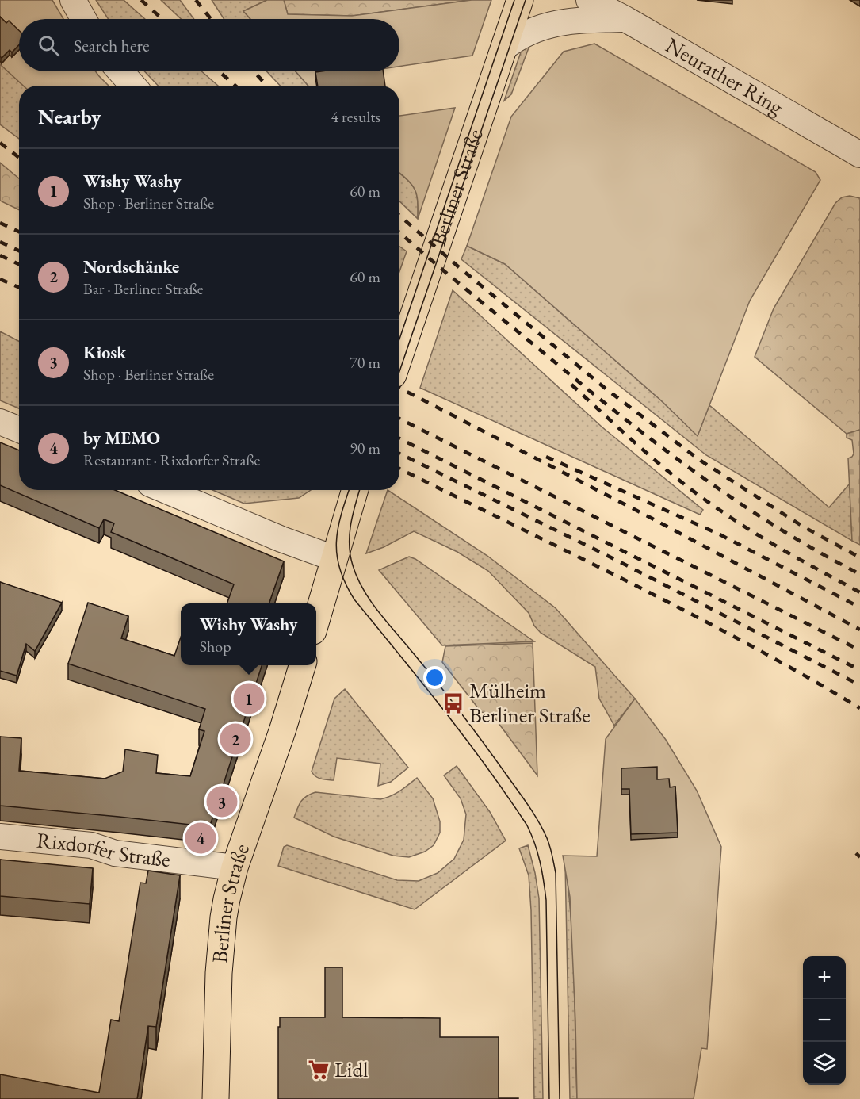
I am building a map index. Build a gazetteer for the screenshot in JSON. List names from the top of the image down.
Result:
{
  "streets": {
    "main road": ["Berliner Straße"],
    "street": ["Neurather Ring", "Rixdorfer Straße"]
  },
  "crossings": [
    ["Berliner Straße", "Rixdorfer Straße"]
  ],
  "places": {
    "bus stop": ["Mülheim Berliner Straße"],
    "supermarket": ["Lidl"]
  },
  "page": {
    "search": "Search here",
    "heading": ["Nearby", "4 results"],
    "list": [
      {
        "mark": "1",
        "name": "Wishy Washy",
        "note": "Shop · Berliner Straße",
        "value": "60 m"
      },
      {
        "mark": "2",
        "name": "Nordschänke",
        "note": "Bar · Berliner Straße",
        "value": "60 m"
      },
      {
        "mark": "3",
        "name": "Kiosk",
        "note": "Shop · Berliner Straße",
        "value": "70 m"
      },
      {
        "mark": "4",
        "name": "by MEMO",
        "note": "Restaurant · Rixdorfer Straße",
        "value": "90 m"
      }
    ],
    "popup": ["Wishy Washy", "Shop"],
    "pins": [
      "1",
      "2",
      "3",
      "4"
    ],
    "map_buttons": ["+", "−"]
  }
}
